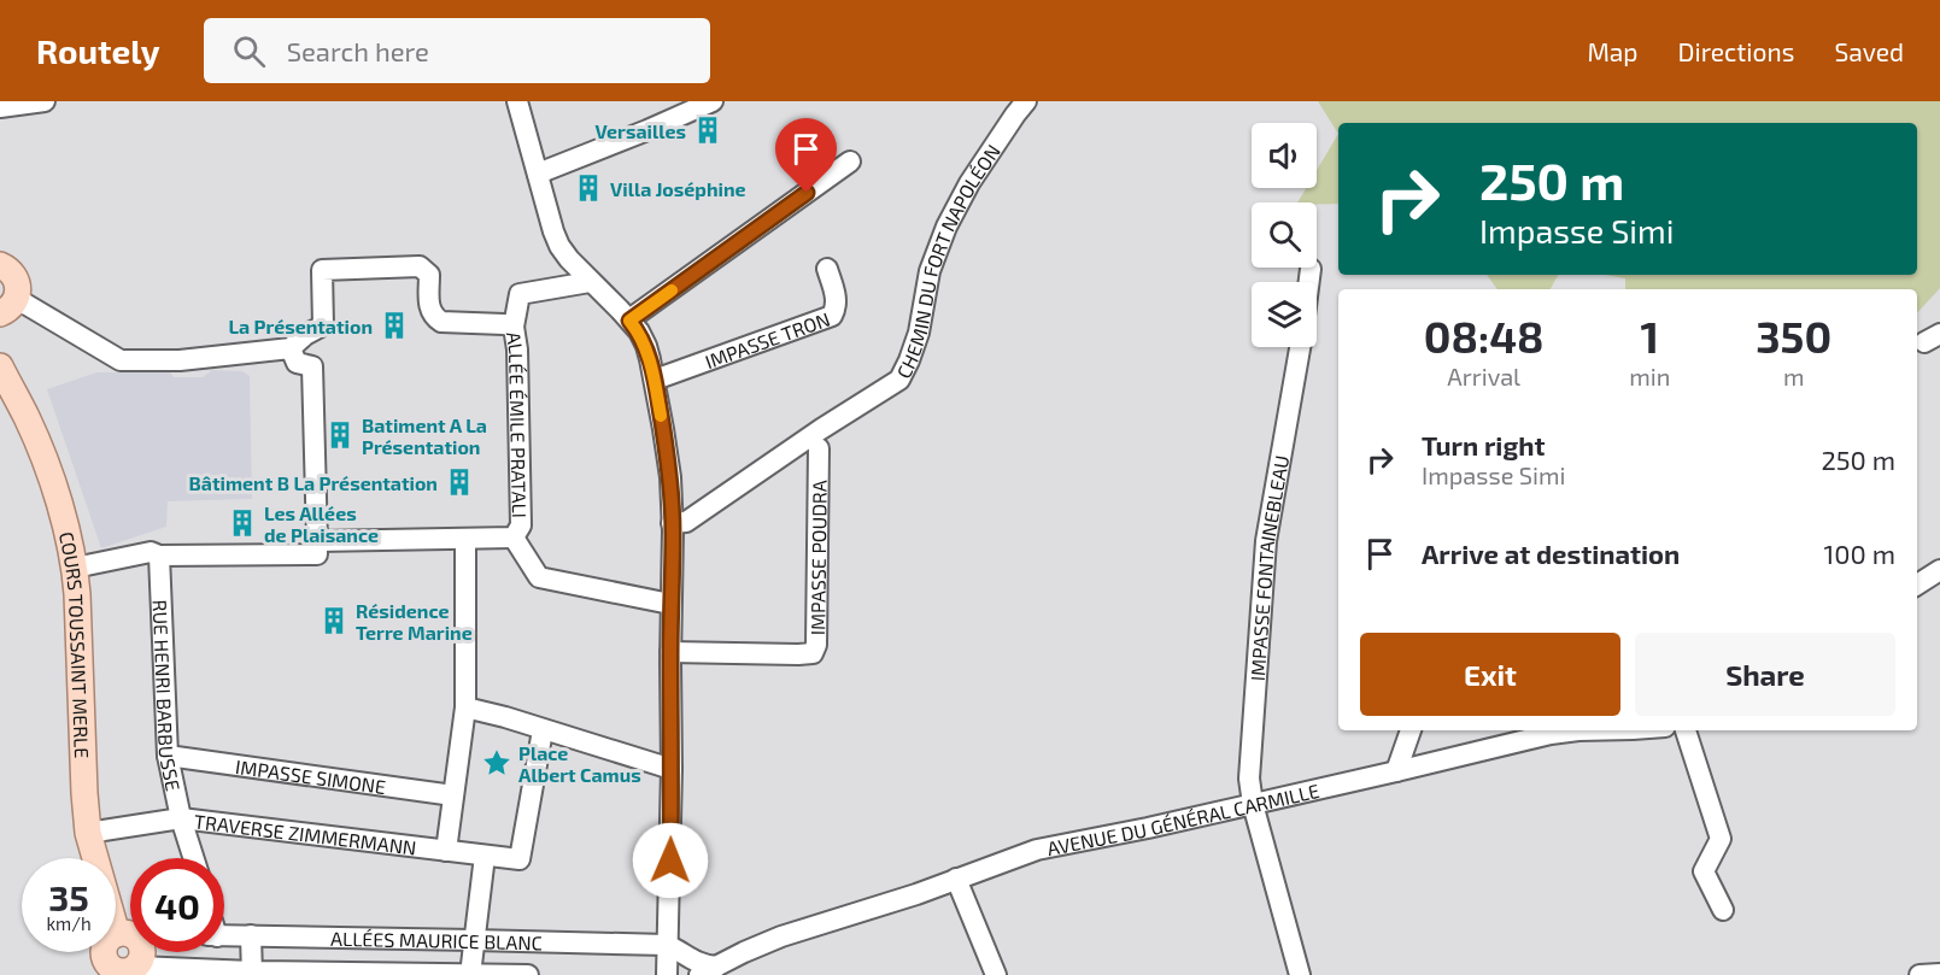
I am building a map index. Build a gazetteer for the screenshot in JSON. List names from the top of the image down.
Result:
{
  "streets": {
    "main road": ["COURS TOUSSAINT MERLE"],
    "street": [
      "CHEMIN DU FORT NAPOLÉON",
      "IMPASSE TRON",
      "ALLÉE ÉMILE PRATALI",
      "IMPASSE POUDRA",
      "IMPASSE FONTAINEBLEAU",
      "RUE HENRI BARBUSSE",
      "IMPASSE SIMONE",
      "AVENUE DU GÉNÉRAL CARMILLE",
      "TRAVERSE ZIMMERMANN",
      "ALLÉES MAURICE BLANC"
    ]
  },
  "crossings": [
    ["IMPASSE FONTAINEBLEAU", "AVENUE DU GÉNÉRAL CARMILLE"],
    ["COURS TOUSSAINT MERLE", "TRAVERSE ZIMMERMANN"],
    ["RUE HENRI BARBUSSE", "IMPASSE SIMONE"],
    ["RUE HENRI BARBUSSE", "TRAVERSE ZIMMERMANN"],
    ["AVENUE DU GÉNÉRAL CARMILLE", "ALLÉES MAURICE BLANC"]
  ],
  "places": {
    "building": [
      "Versailles",
      "Villa Joséphine",
      "La Présentation",
      "Batiment A La Présentation",
      "Bâtiment B La Présentation",
      "Les Allées de Plaisance",
      "Résidence Terre Marine"
    ],
    "place": ["Place Albert Camus"]
  },
  "page": {
    "header": "Routely",
    "search": "Search here",
    "nav": ["Map", "Directions", "Saved"],
    "turn": ["250 m", "Impasse Simi"],
    "eta": [
      "08:48",
      "Arrival",
      "1",
      "min",
      "350",
      "m"
    ],
    "list": [
      {
        "name": "Turn right",
        "note": "Impasse Simi",
        "value": "250 m"
      },
      {
        "name": "Arrive at destination",
        "value": "100 m"
      }
    ],
    "buttons": ["Exit", "Share"],
    "speed": "35 km/h",
    "limit": "40"
  }
}
